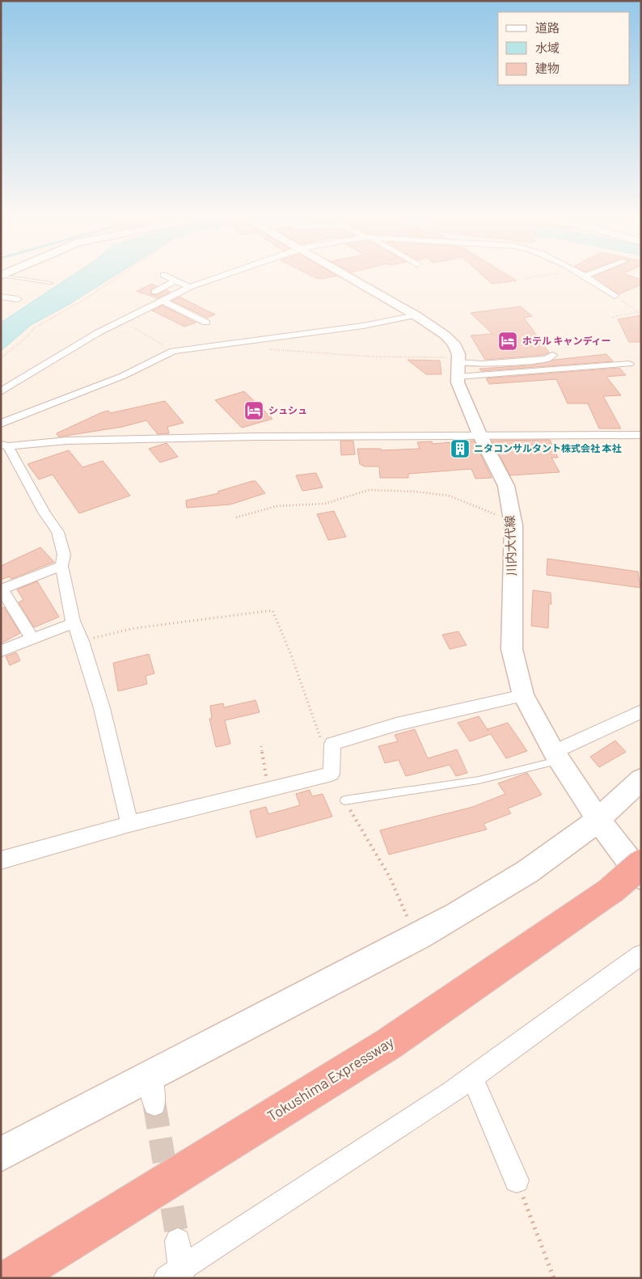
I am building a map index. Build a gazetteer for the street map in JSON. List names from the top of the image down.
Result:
{
  "streets": {
    "highway": ["Tokushima Expressway"],
    "main road": ["川内大代線"]
  },
  "crossings": [
    ["川内大代線", "Tokushima Expressway"]
  ],
  "places": {
    "hotel": ["ホテル キャンディー", "シュシュ"],
    "building": ["ニタコンサルタント株式会社 本社"]
  },
  "legend": ["道路", "水域", "建物"]
}
